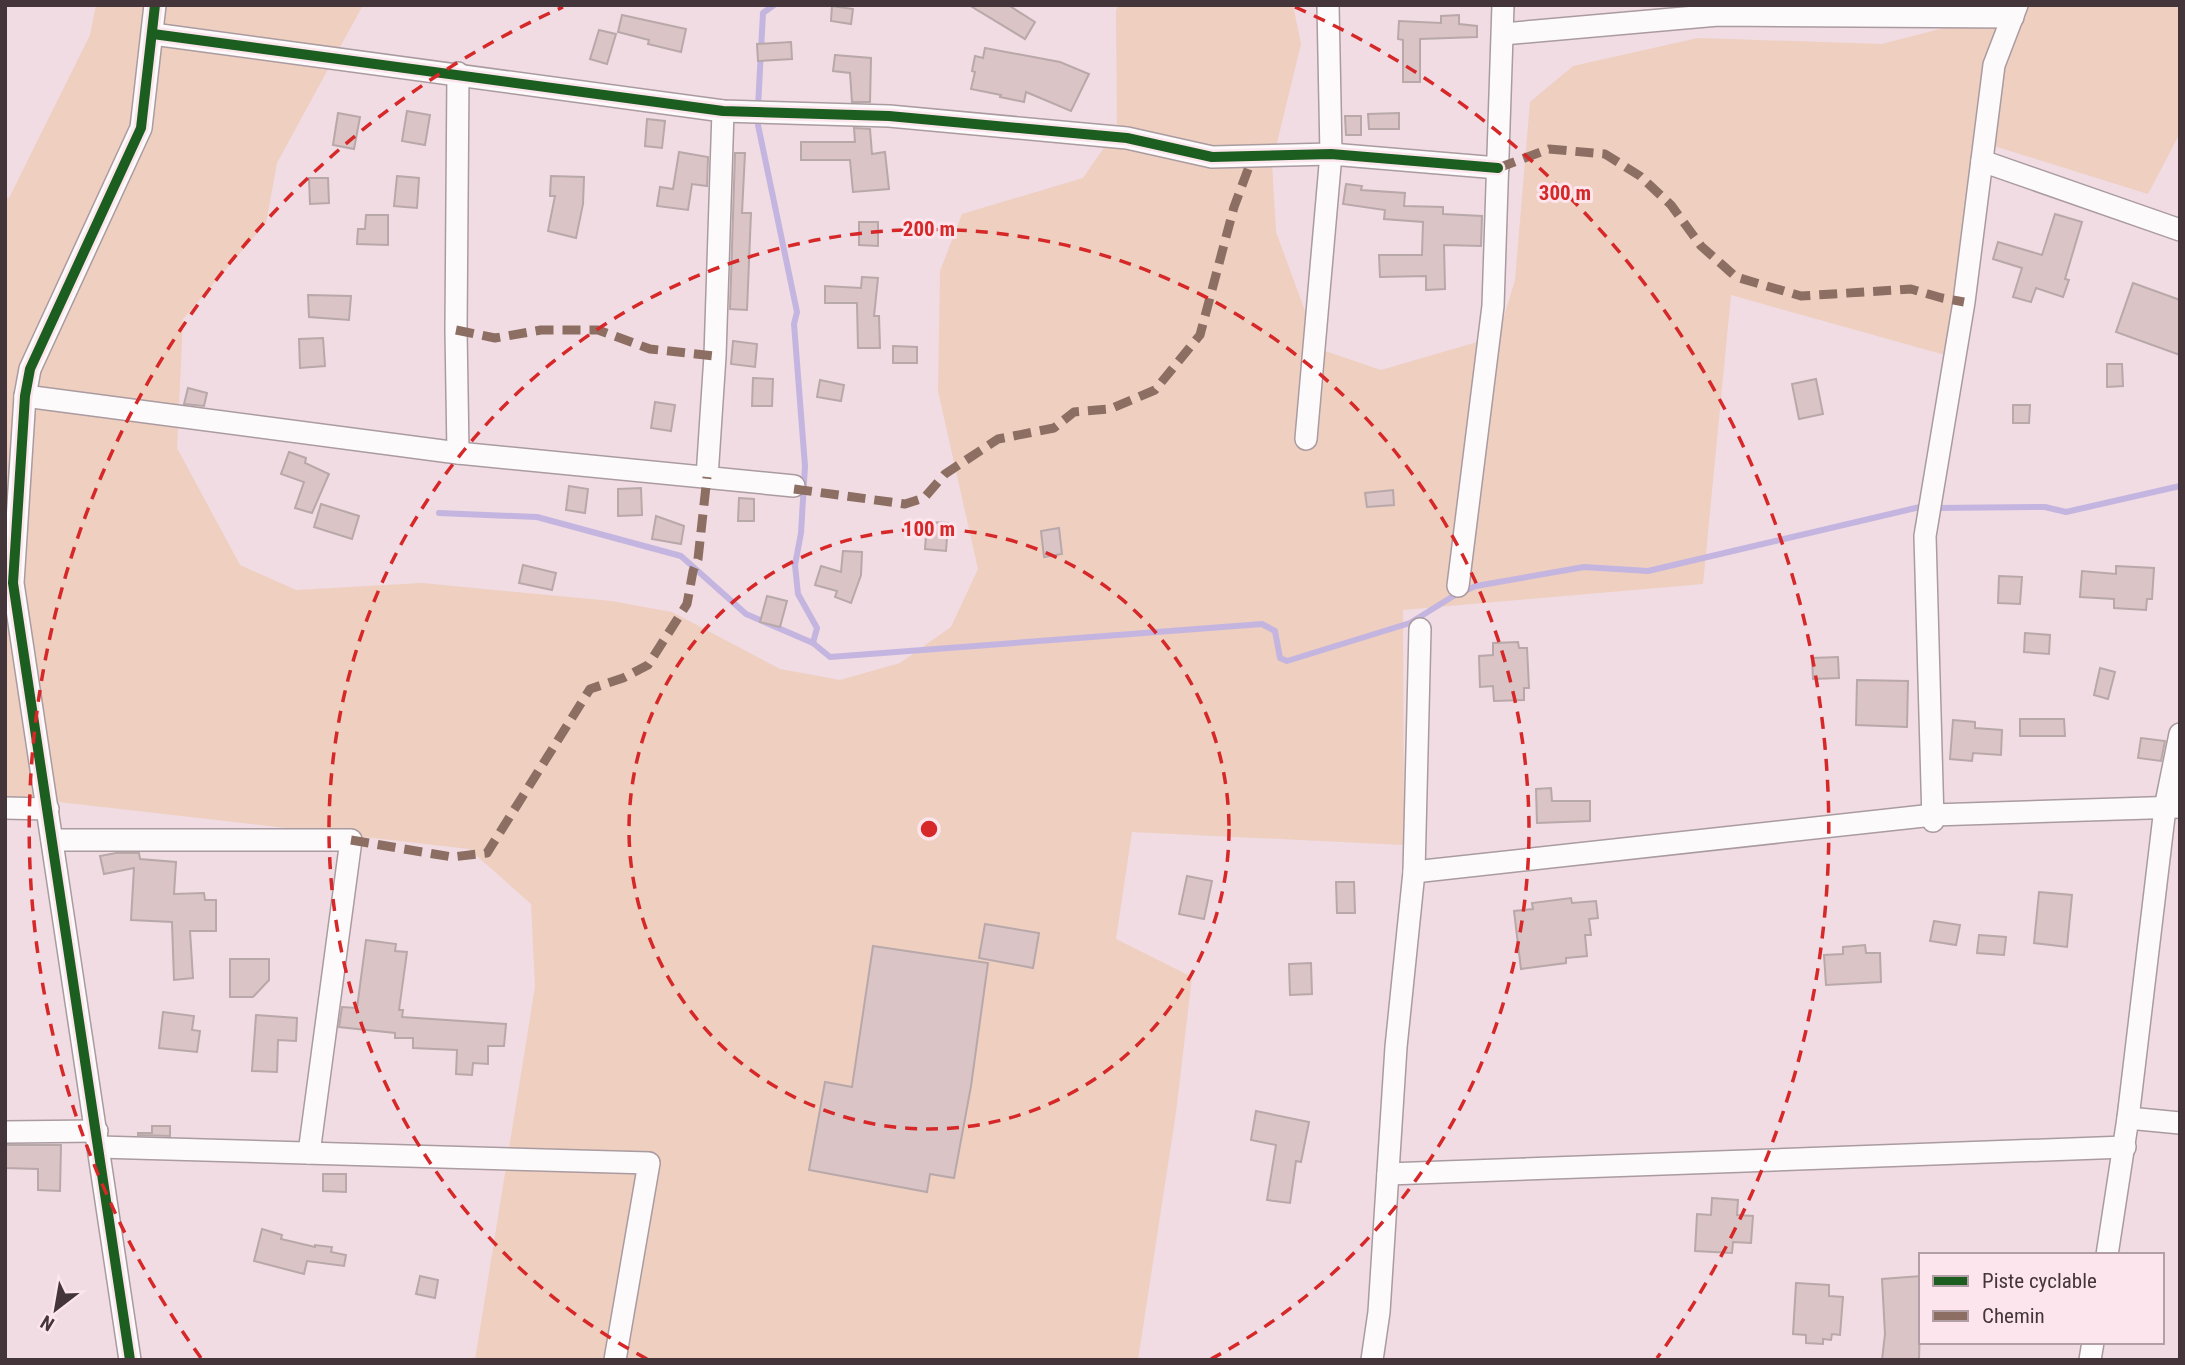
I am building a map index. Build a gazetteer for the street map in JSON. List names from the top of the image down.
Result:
{
  "legend": ["Piste cyclable", "Chemin"],
  "north": "bottom left",
  "rings": ["300 m", "200 m", "100 m"]
}
